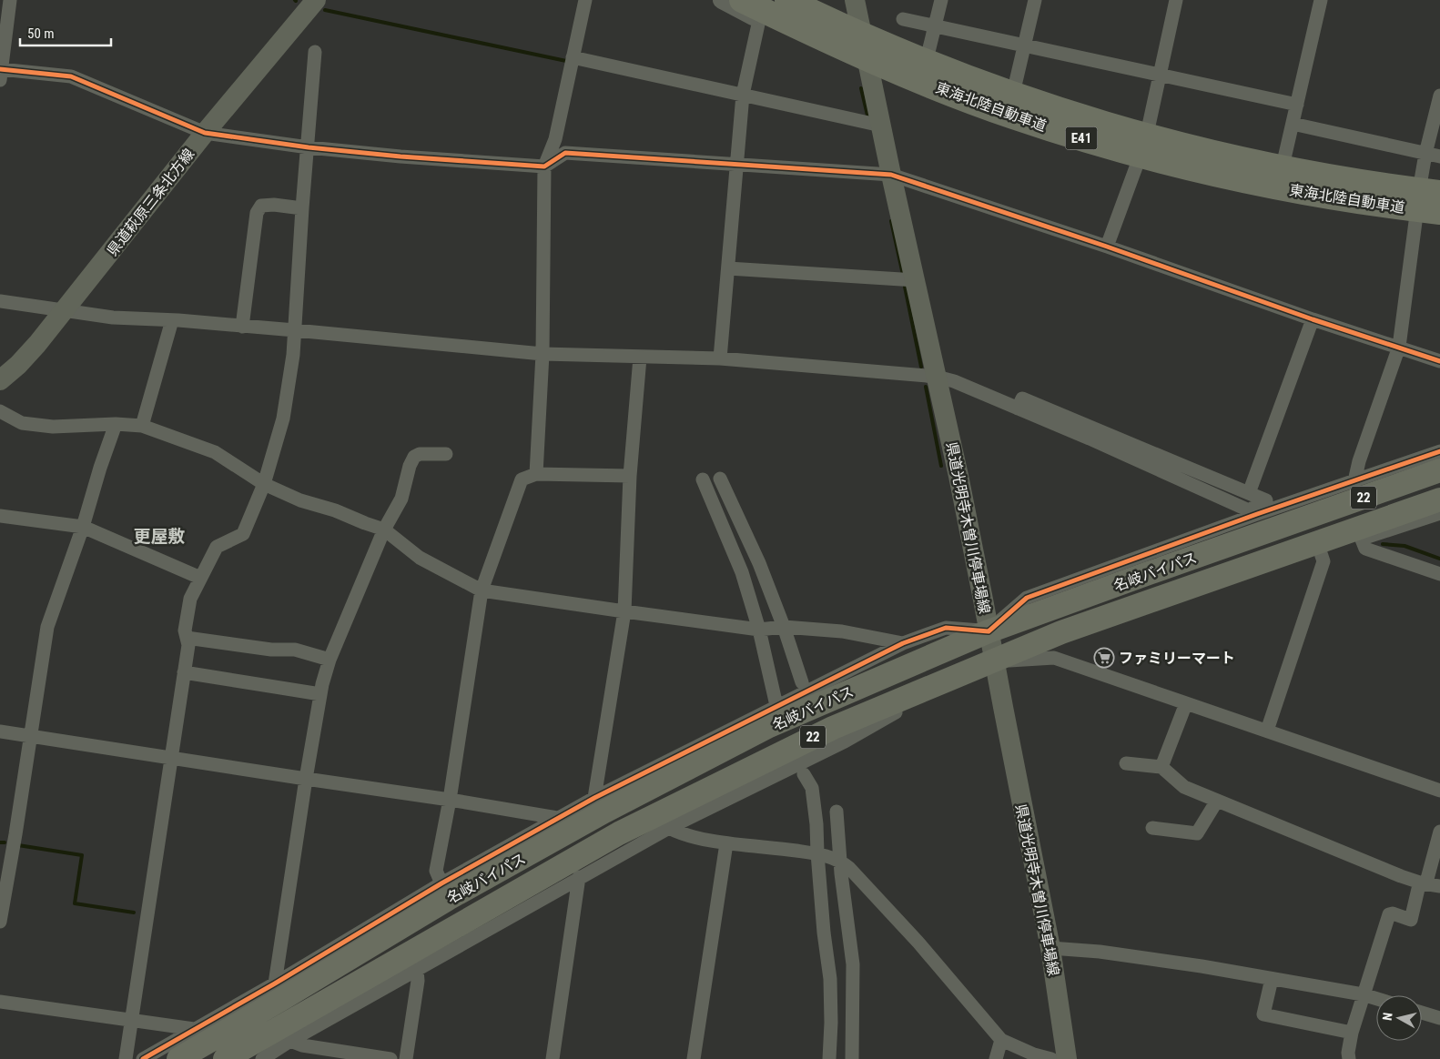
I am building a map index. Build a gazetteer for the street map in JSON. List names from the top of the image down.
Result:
{
  "streets": {
    "highway": [
      "東海北陸自動車道",
      "E41",
      "22",
      "名岐バイパス"
    ],
    "main road": ["県道萩原三条北方線", "県道光明寺木曽川停車場線"]
  },
  "crossings": [
    ["県道光明寺木曽川停車場線", "名岐バイパス"]
  ],
  "districts": ["更屋敷"],
  "places": {
    "supermarket": ["ファミリーマート"]
  },
  "scale_bar": "50 m",
  "north": "left"
}
